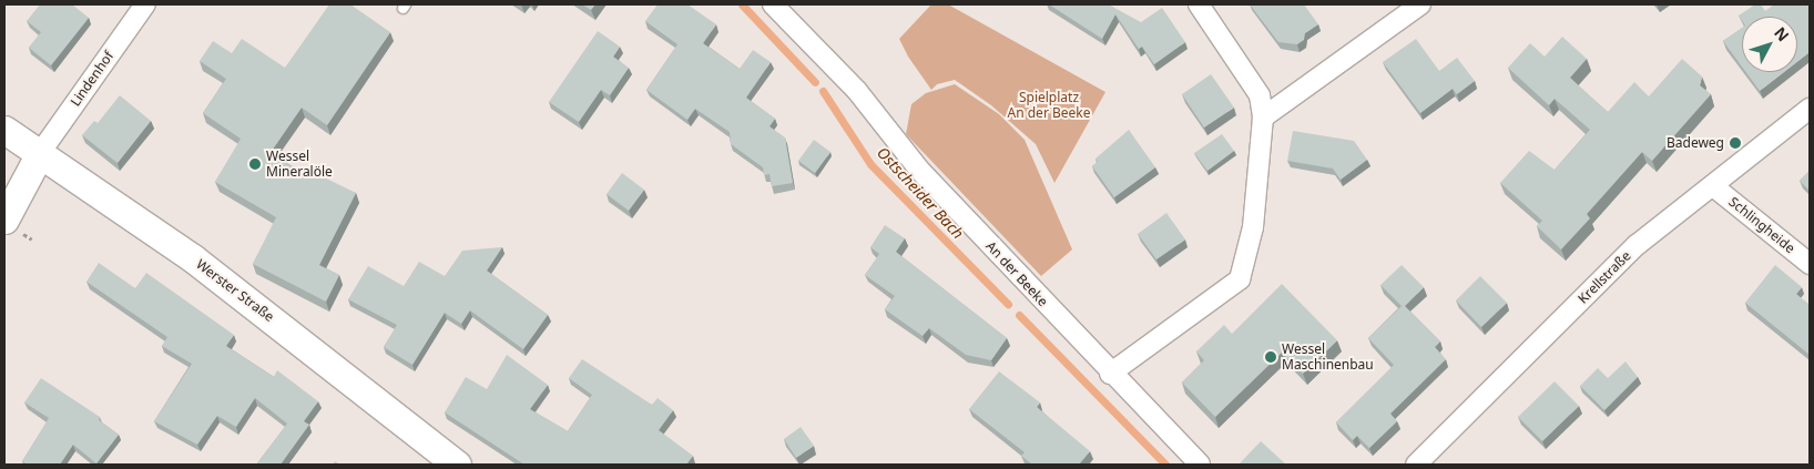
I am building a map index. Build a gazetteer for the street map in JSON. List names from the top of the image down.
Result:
{
  "streets": {
    "main road": ["Werster Straße"],
    "street": [
      "Lindenhof",
      "Schlingheide",
      "An der Beeke",
      "Krellstraße"
    ]
  },
  "crossings": [
    ["Lindenhof", "Werster Straße"],
    ["Schlingheide", "Krellstraße"]
  ],
  "water": ["Ostscheider Bach"],
  "parks": ["Spielplatz An der Beeke"],
  "places": ["Badeweg", "Wessel Mineralöle", "Wessel Maschinenbau"],
  "north": "top right"
}
